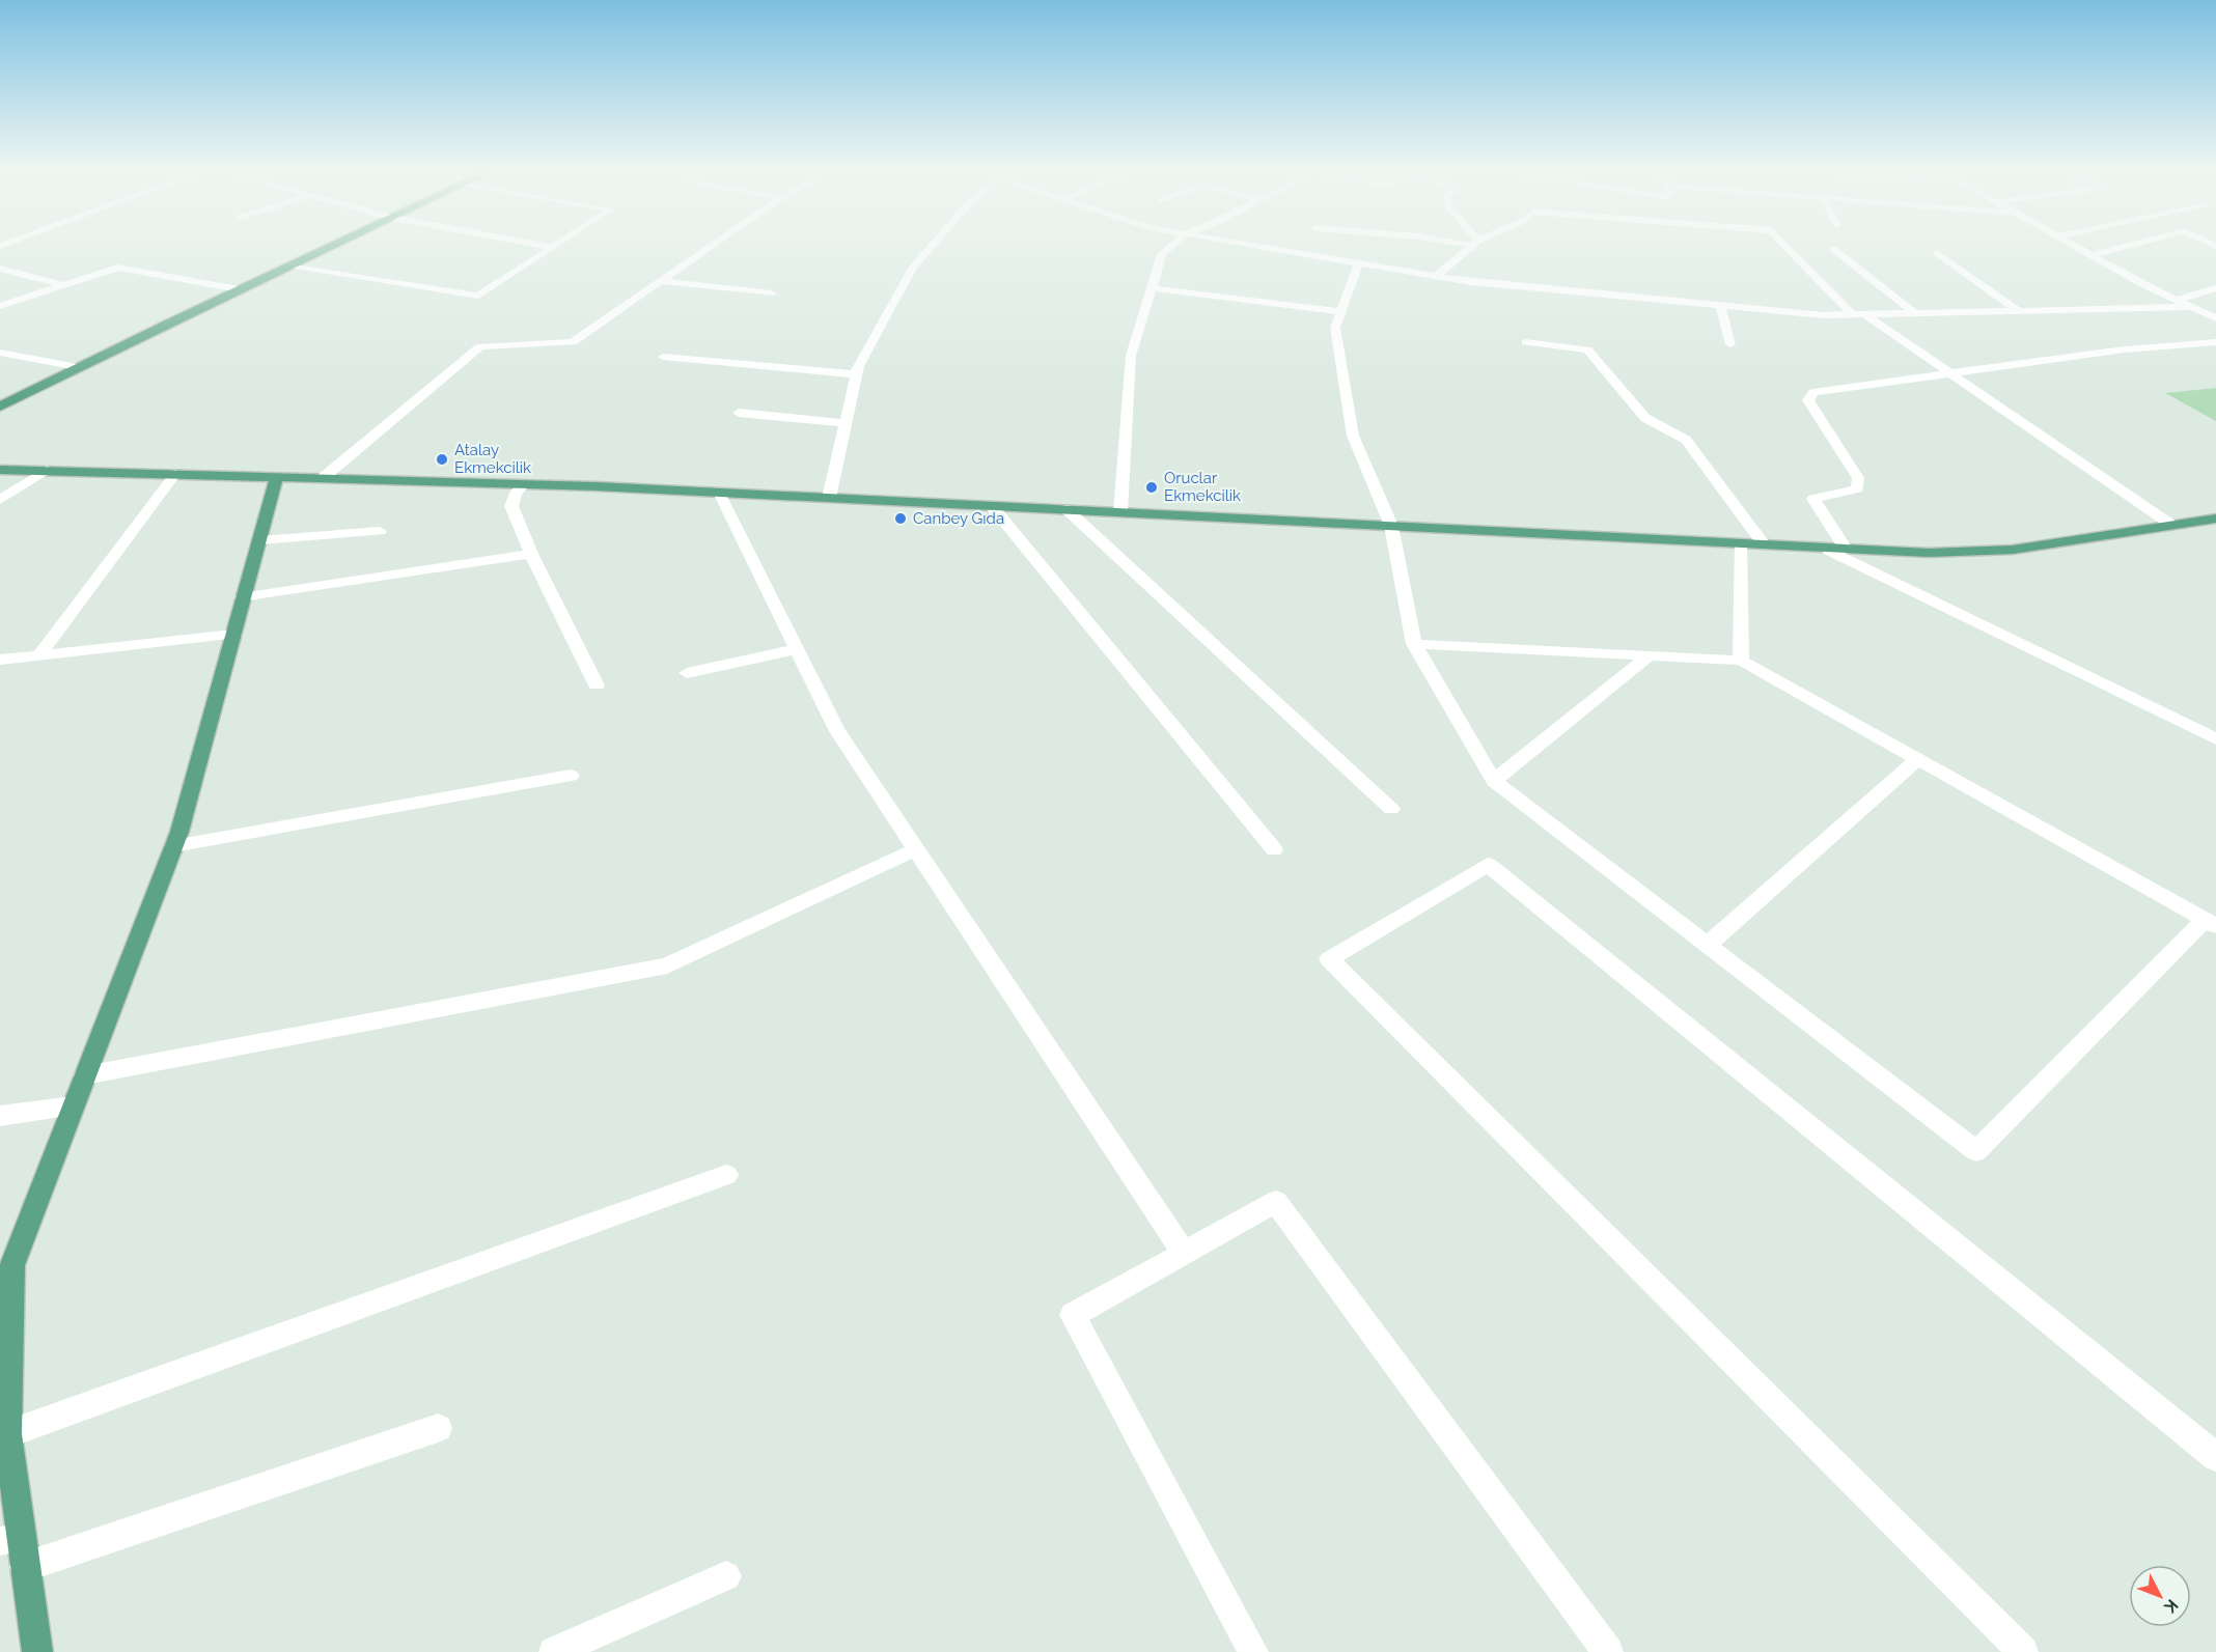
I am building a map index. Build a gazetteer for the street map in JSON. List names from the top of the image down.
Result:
{
  "places": ["Atalay Ekmekcilik", "Oruclar Ekmekcilik", "Canbey Gıda"],
  "north": "bottom right"
}
